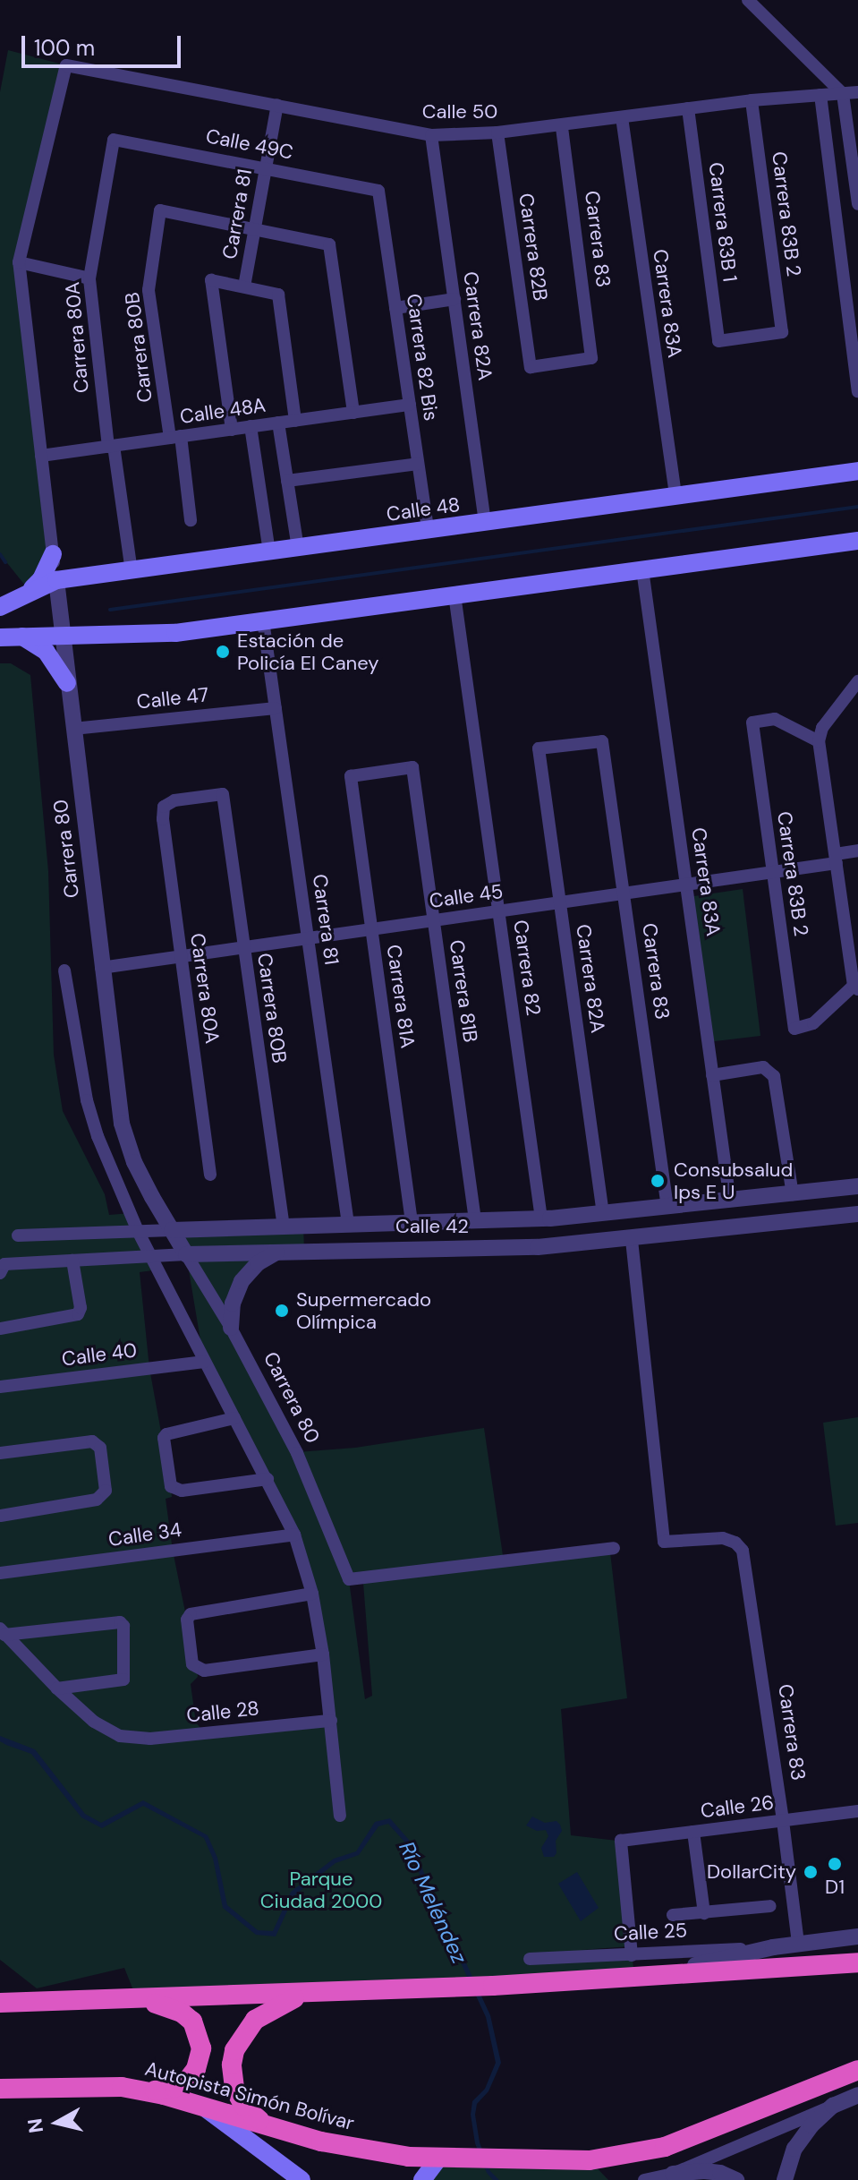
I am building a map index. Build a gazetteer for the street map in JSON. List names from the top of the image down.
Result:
{
  "streets": {
    "highway": ["Autopista Simón Bolívar"],
    "main road": ["Calle 48"],
    "street": [
      "Calle 50",
      "Calle 49C",
      "Carrera 81",
      "Carrera 83B 2",
      "Carrera 83B 1",
      "Carrera 83",
      "Carrera 82B",
      "Carrera 83A",
      "Carrera 82A",
      "Carrera 80A",
      "Carrera 80B",
      "Carrera 82 Bis",
      "Calle 48A",
      "Calle 47",
      "Carrera 80",
      "Calle 45",
      "Carrera 82",
      "Carrera 81B",
      "Carrera 81A",
      "Calle 42",
      "Calle 40",
      "Calle 34",
      "Calle 28",
      "Calle 26",
      "Calle 25"
    ]
  },
  "crossings": [
    ["Calle 50", "Carrera 81"],
    ["Calle 50", "Carrera 83B 2"],
    ["Calle 50", "Carrera 83B 1"],
    ["Calle 50", "Carrera 83"],
    ["Calle 50", "Carrera 82B"],
    ["Calle 50", "Carrera 83A"],
    ["Calle 50", "Carrera 82A"],
    ["Calle 50", "Carrera 80"],
    ["Calle 49C", "Carrera 81"],
    ["Calle 49C", "Carrera 80A"],
    ["Calle 49C", "Carrera 82 Bis"],
    ["Carrera 81", "Carrera 80B"],
    ["Carrera 81", "Calle 47"],
    ["Carrera 81", "Calle 45"],
    ["Carrera 81", "Calle 42"],
    ["Carrera 83B 2", "Carrera 83B 1"],
    ["Carrera 83B 2", "Calle 45"],
    ["Carrera 83", "Carrera 82B"],
    ["Carrera 83", "Carrera 82A"],
    ["Carrera 83", "Calle 45"],
    ["Carrera 83", "Calle 42"],
    ["Carrera 83", "Calle 26"],
    ["Carrera 83", "Calle 25"],
    ["Carrera 83A", "Calle 48"],
    ["Carrera 83A", "Calle 45"],
    ["Carrera 83A", "Calle 42"],
    ["Carrera 82A", "Calle 48"],
    ["Carrera 82A", "Calle 45"],
    ["Carrera 82A", "Calle 42"],
    ["Carrera 80A", "Carrera 80B"],
    ["Carrera 80A", "Calle 48A"],
    ["Carrera 80A", "Calle 48"],
    ["Carrera 80A", "Calle 45"],
    ["Carrera 80B", "Calle 48A"],
    ["Carrera 80B", "Calle 45"],
    ["Carrera 80B", "Calle 42"],
    ["Carrera 82 Bis", "Calle 48A"],
    ["Carrera 82 Bis", "Calle 48"],
    ["Calle 48A", "Carrera 80"],
    ["Calle 48", "Carrera 80"],
    ["Calle 47", "Carrera 80"],
    ["Carrera 80", "Calle 45"],
    ["Carrera 80", "Calle 42"],
    ["Calle 45", "Carrera 82"],
    ["Calle 45", "Carrera 81B"],
    ["Calle 45", "Carrera 81A"],
    ["Carrera 82", "Calle 42"],
    ["Carrera 81B", "Carrera 81A"],
    ["Carrera 81B", "Calle 42"],
    ["Carrera 81A", "Calle 42"],
    ["Calle 26", "Calle 25"]
  ],
  "water": ["Río Meléndez"],
  "parks": ["Parque Ciudad 2000"],
  "places": [
    "Estación de Policía El Caney",
    "Consubsalud Ips E U",
    "Supermercado Olímpica",
    "D1",
    "DollarCity"
  ],
  "scale_bar": "100 m",
  "north": "left"
}
